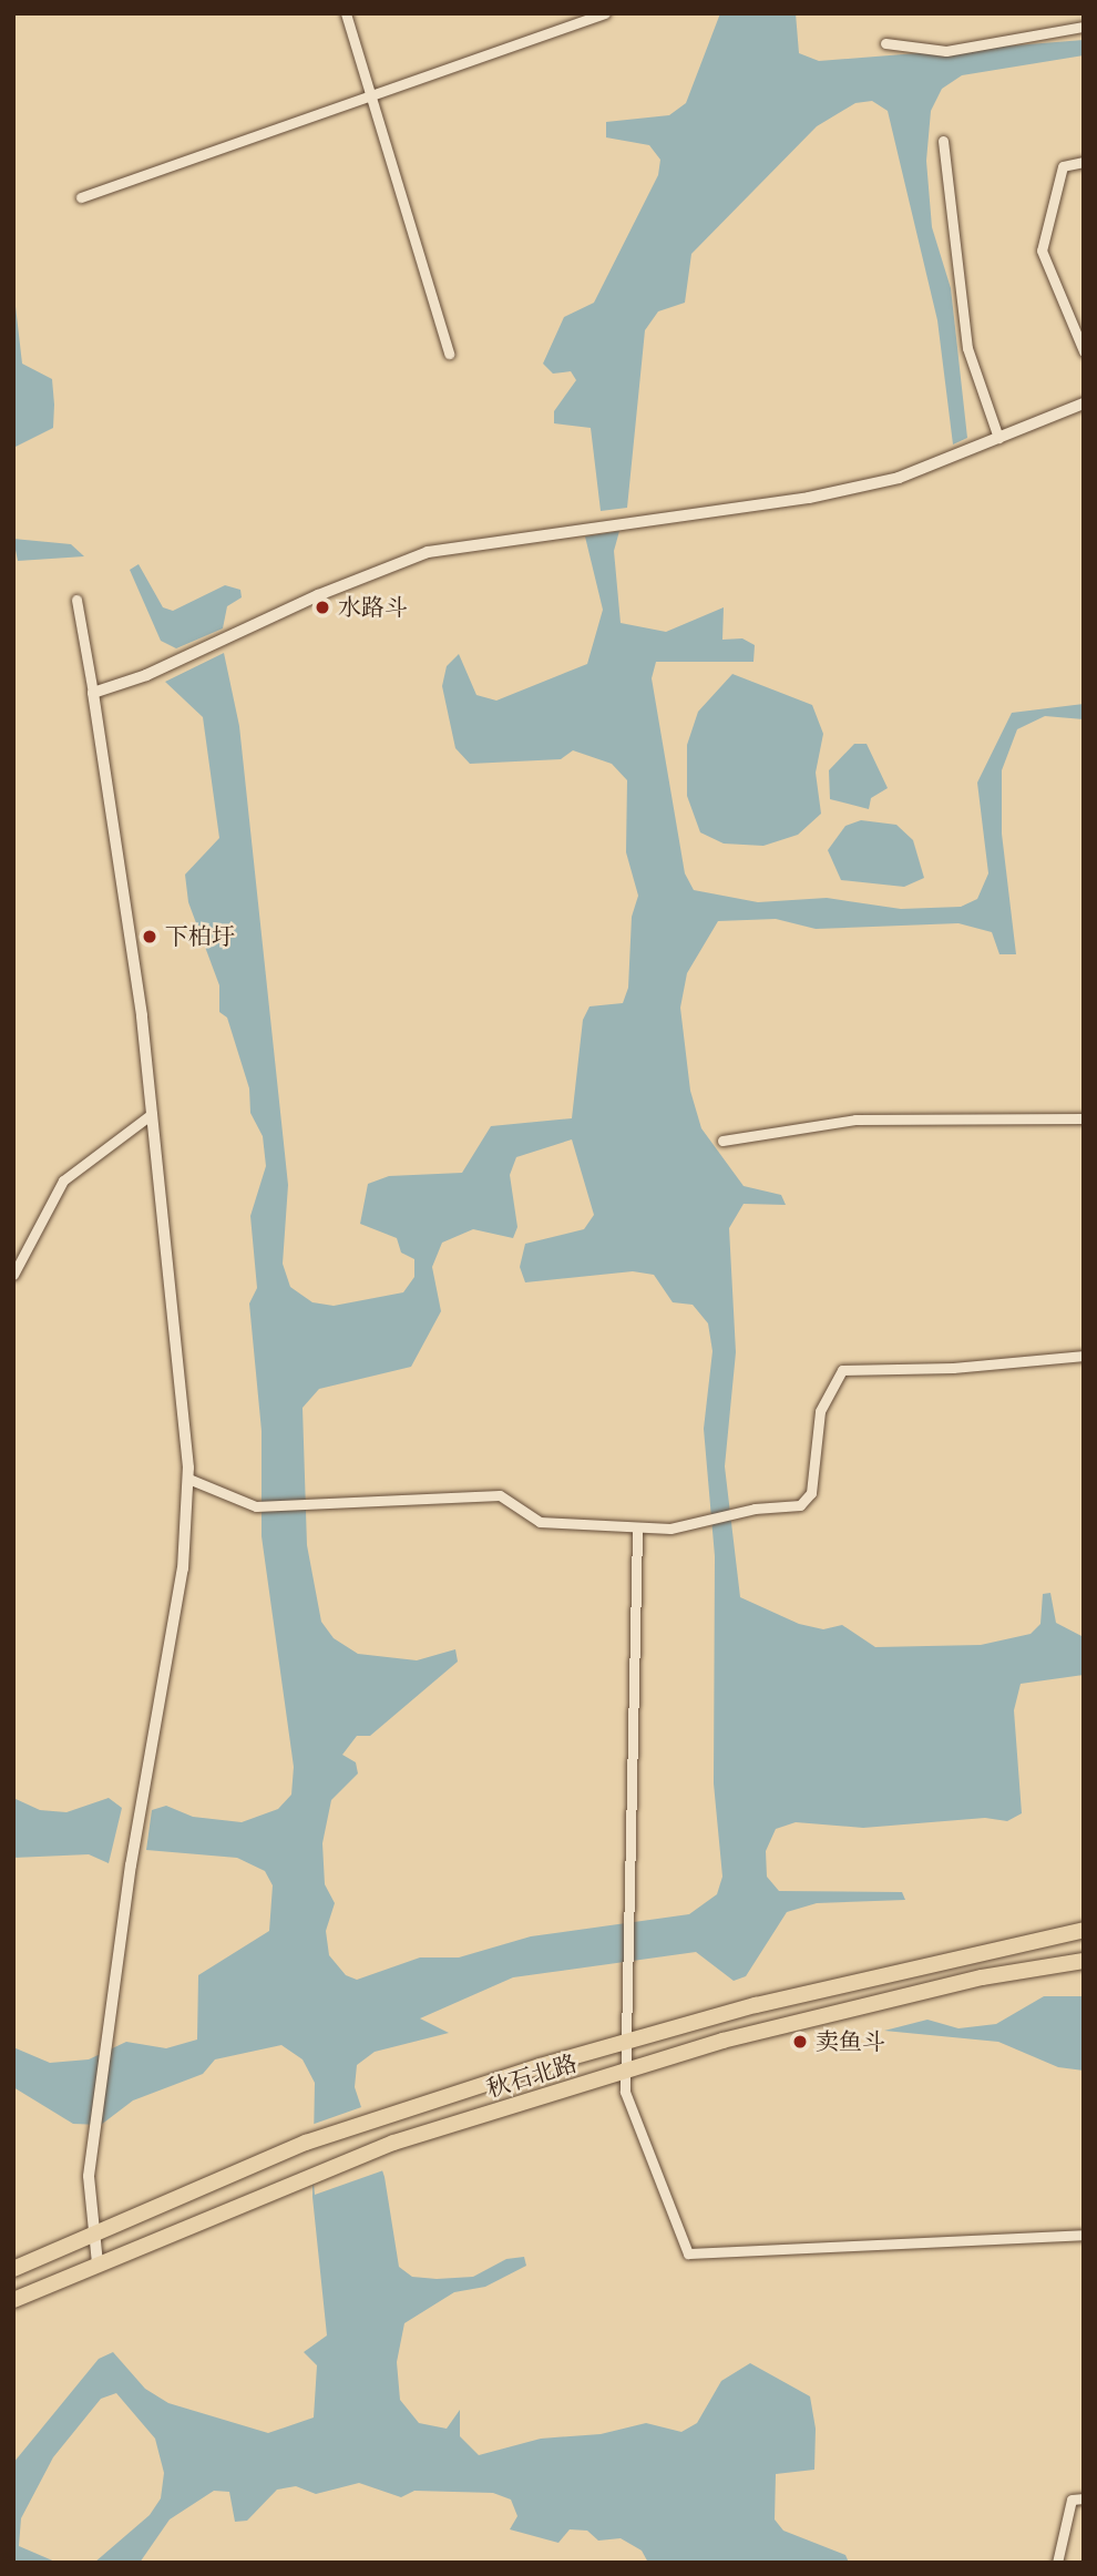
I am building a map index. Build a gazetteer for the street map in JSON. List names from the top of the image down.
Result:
{
  "streets": {
    "main road": ["秋石北路"]
  },
  "places": ["水路斗", "下柏圩", "卖鱼斗"]
}
